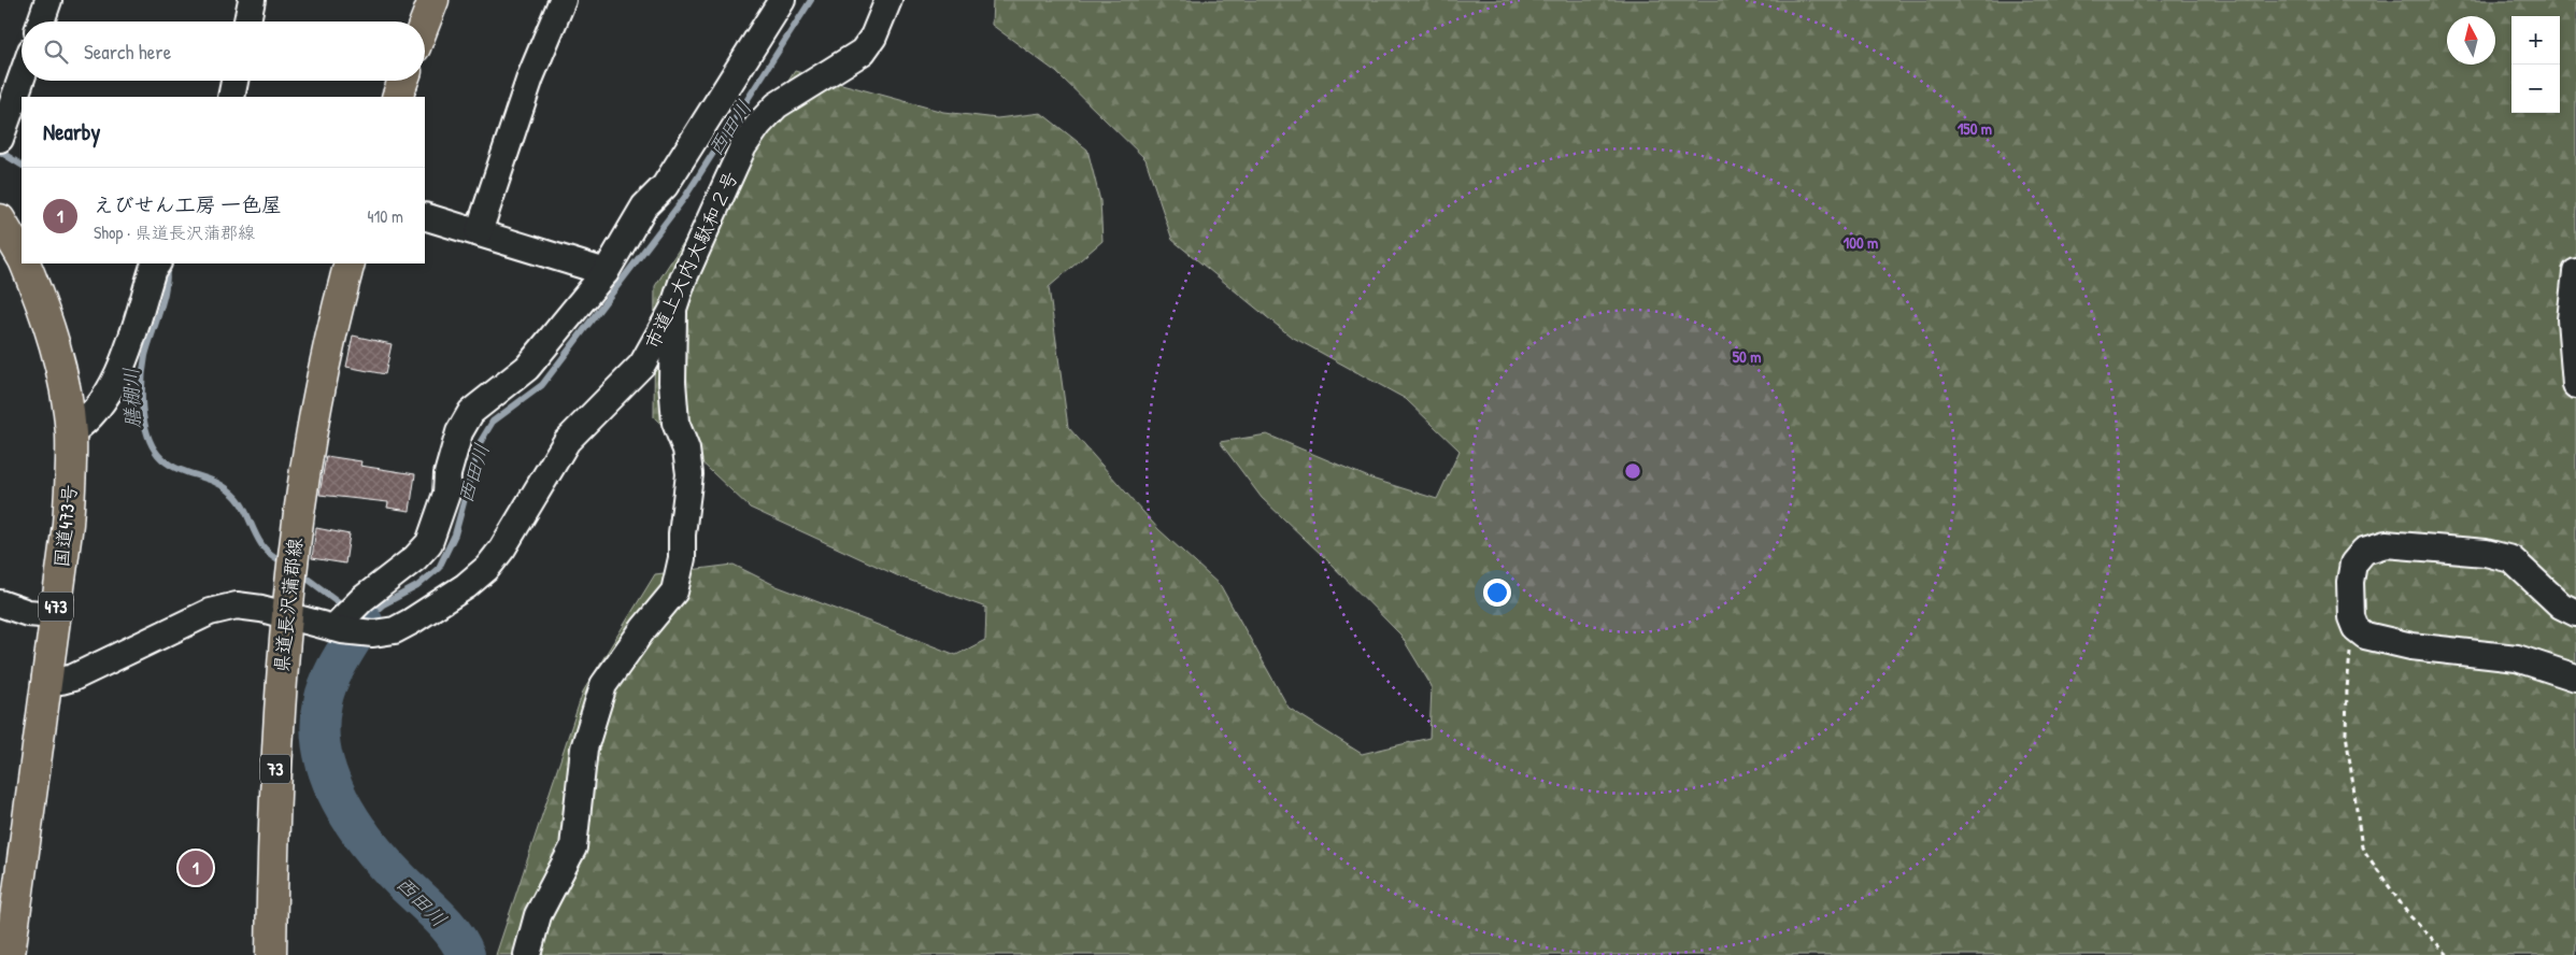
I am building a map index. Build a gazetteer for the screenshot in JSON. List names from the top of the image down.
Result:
{
  "streets": {
    "main road": [
      "国道473号",
      "県道長沢蒲郡線",
      "473",
      "73"
    ],
    "street": ["市道上大内大駄和２号"]
  },
  "crossings": [
    ["市道上大内大駄和２号", "国道473号"],
    ["市道上大内大駄和２号", "県道長沢蒲郡線"]
  ],
  "water": ["西田川", "膳棚川"],
  "north": "top",
  "page": {
    "map_buttons": ["+", "−"],
    "search": "Search here",
    "heading": "Nearby",
    "list": [
      {
        "mark": "1",
        "name": "えびせん工房 一色屋",
        "note": "Shop · 県道長沢蒲郡線",
        "value": "410 m"
      }
    ],
    "pins": "1"
  },
  "rings": ["150 m", "100 m", "50 m"]
}
